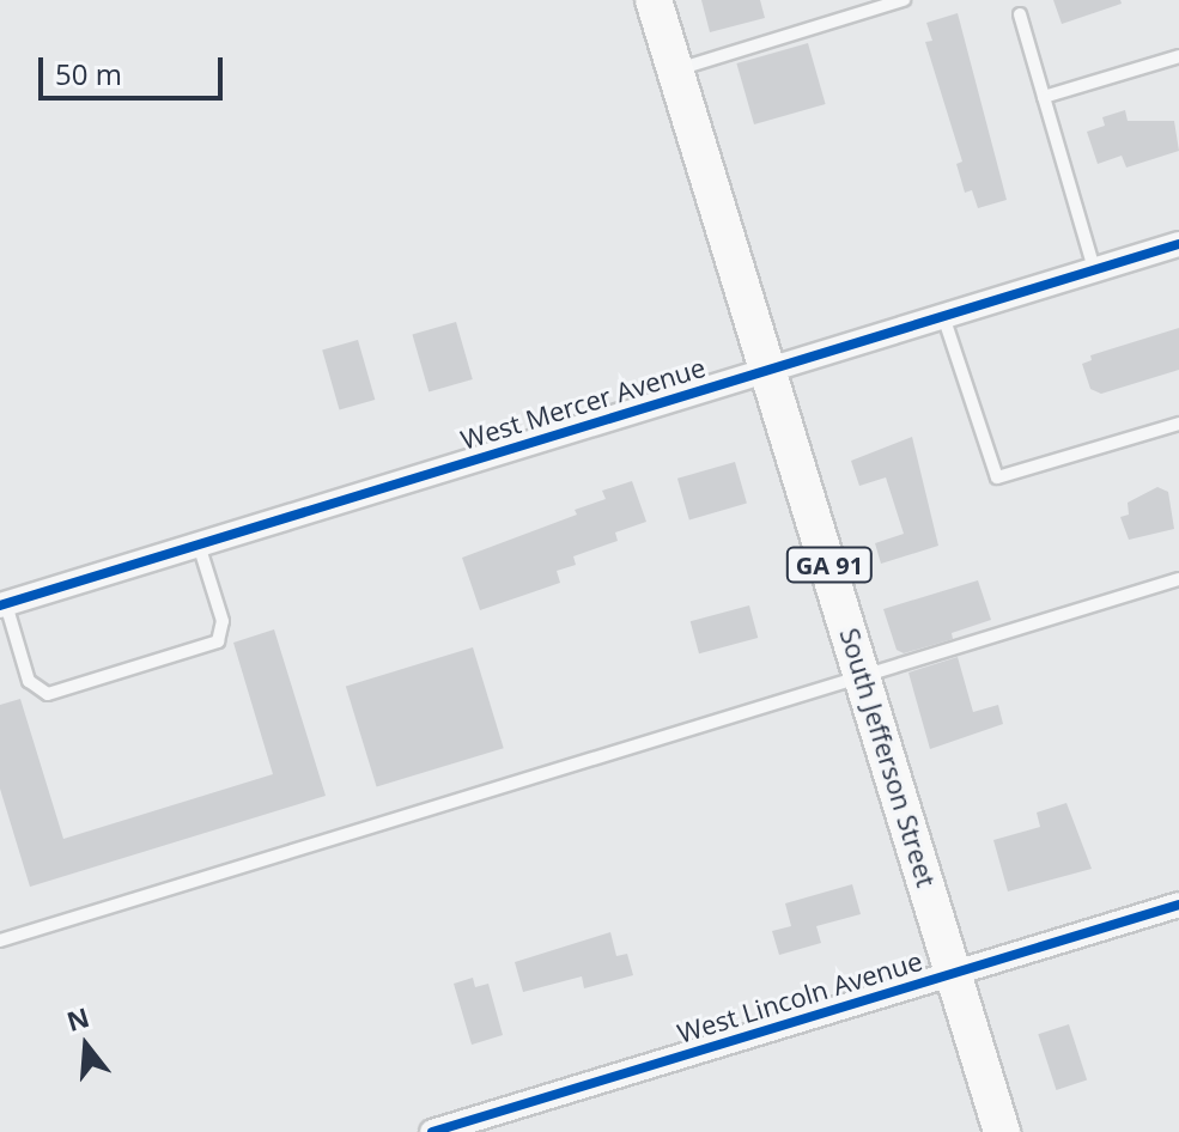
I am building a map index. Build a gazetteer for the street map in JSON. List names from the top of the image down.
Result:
{
  "streets": {
    "main road": ["GA 91", "South Jefferson Street"],
    "street": ["West Mercer Avenue", "West Lincoln Avenue"]
  },
  "crossings": [
    ["West Mercer Avenue", "South Jefferson Street"],
    ["South Jefferson Street", "West Lincoln Avenue"]
  ],
  "scale_bar": "50 m",
  "north": "top"
}
